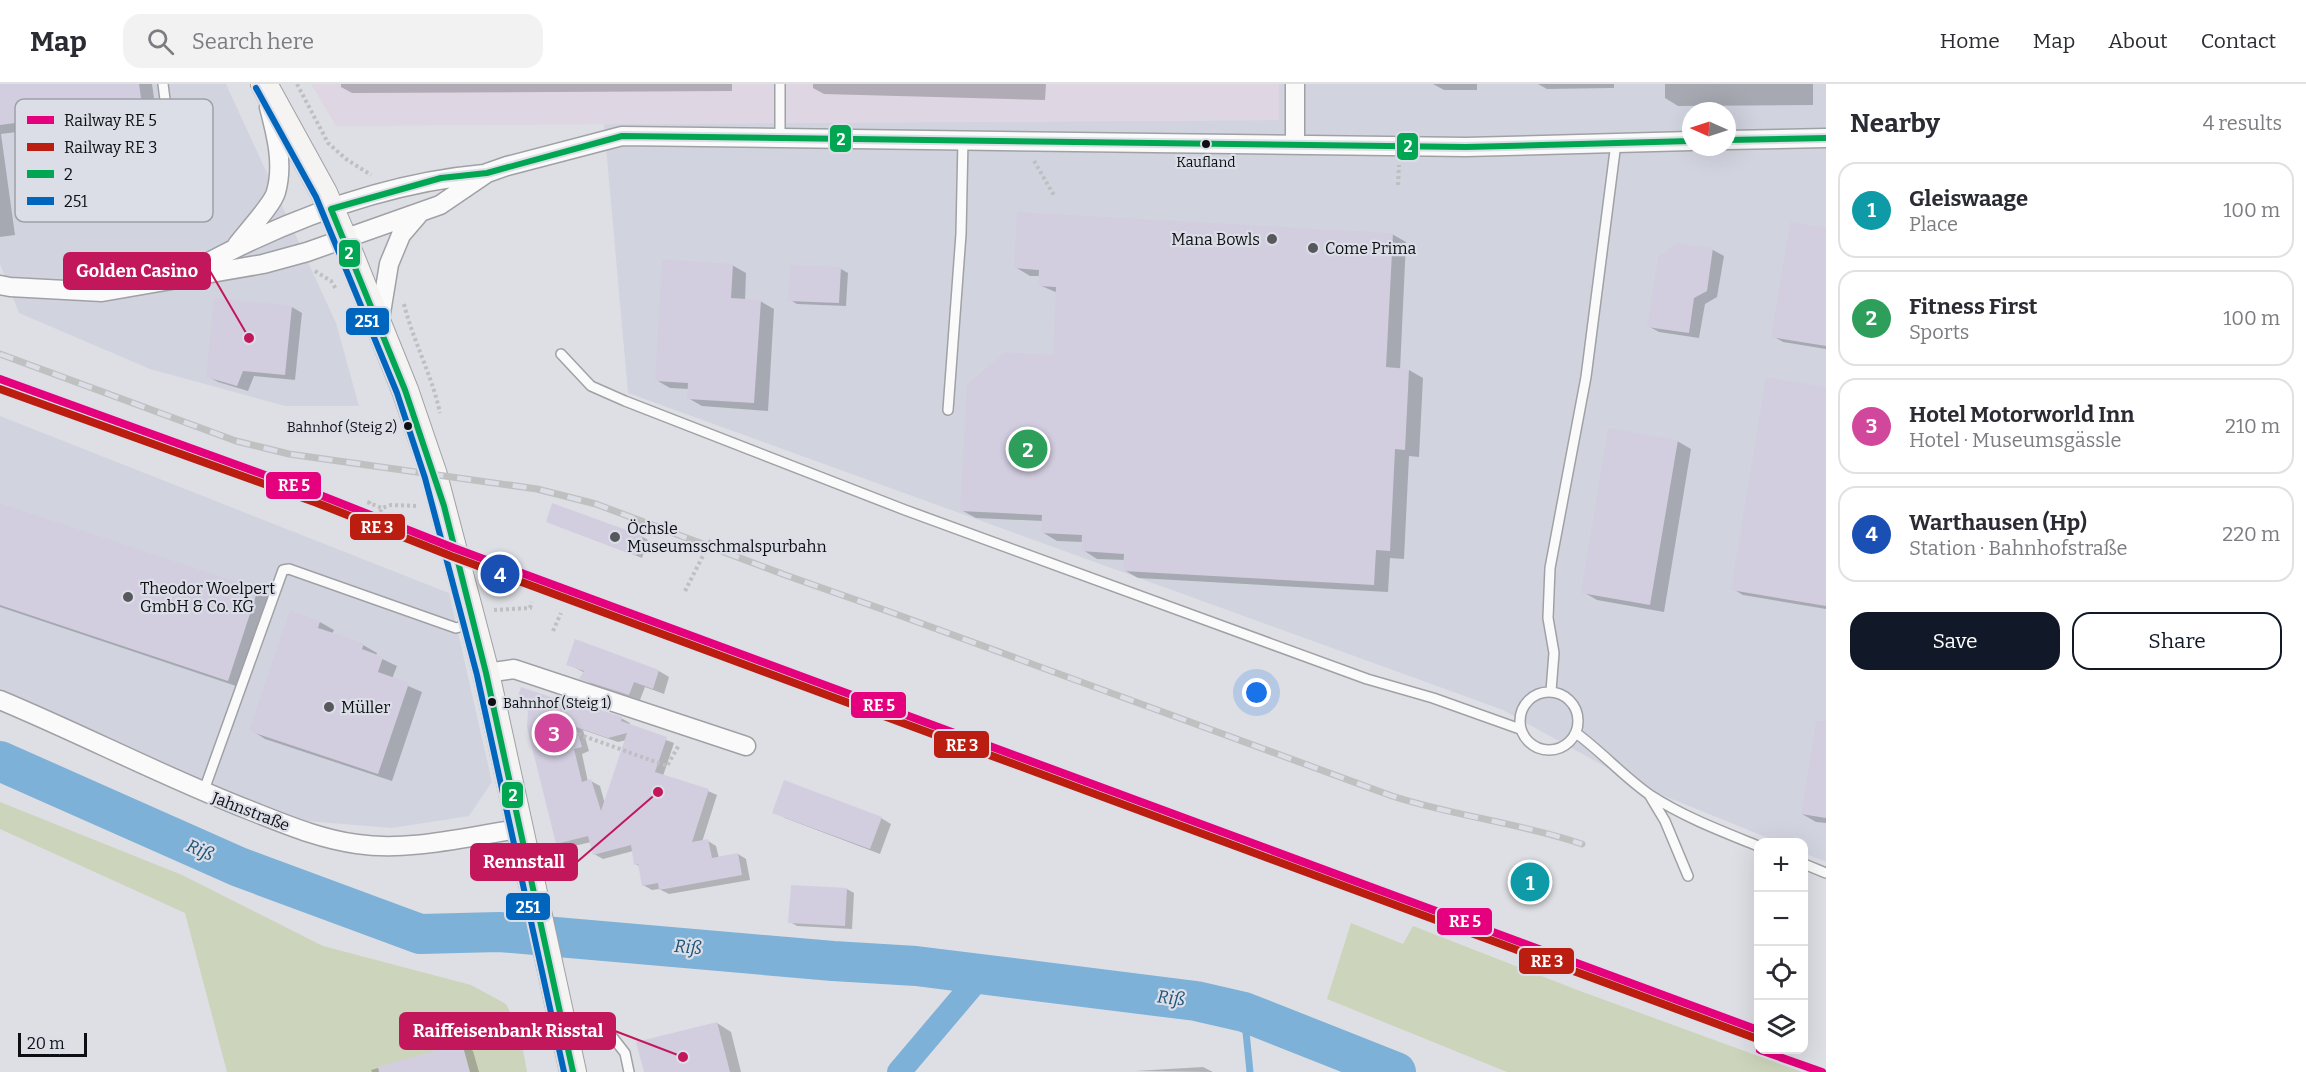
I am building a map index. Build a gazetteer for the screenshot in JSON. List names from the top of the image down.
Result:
{
  "streets": {
    "street": ["Jahnstraße"]
  },
  "water": ["Riß"],
  "places": [
    "Kaufland",
    "Mana Bowls",
    "Come Prima",
    "Golden Casino",
    "Bahnhof (Steig 2)",
    "Öchsle Museumsschmalspurbahn",
    "Theodor Woelpert GmbH & Co. KG",
    "Bahnhof (Steig 1)",
    "Müller",
    "Rennstall",
    "Raiffeisenbank Risstal"
  ],
  "lines": ["transit line 251", "transit line 2"],
  "legend": [
    "Railway RE 5",
    "Railway RE 3",
    "2",
    "251"
  ],
  "scale_bar": "20 m",
  "north": "left",
  "page": {
    "header": "Map",
    "search": "Search here",
    "nav": [
      "Home",
      "Map",
      "About",
      "Contact"
    ],
    "heading": ["Nearby", "4 results"],
    "list": [
      {
        "mark": "1",
        "name": "Gleiswaage",
        "note": "Place",
        "value": "100 m"
      },
      {
        "mark": "2",
        "name": "Fitness First",
        "note": "Sports",
        "value": "100 m"
      },
      {
        "mark": "3",
        "name": "Hotel Motorworld Inn",
        "note": "Hotel · Museumsgässle",
        "value": "210 m"
      },
      {
        "mark": "4",
        "name": "Warthausen (Hp)",
        "note": "Station · Bahnhofstraße",
        "value": "220 m"
      }
    ],
    "pins": [
      "2",
      "4",
      "3",
      "1"
    ],
    "buttons": ["Save", "Share"],
    "map_buttons": ["+", "−"],
    "scale": "20 m"
  }
}
